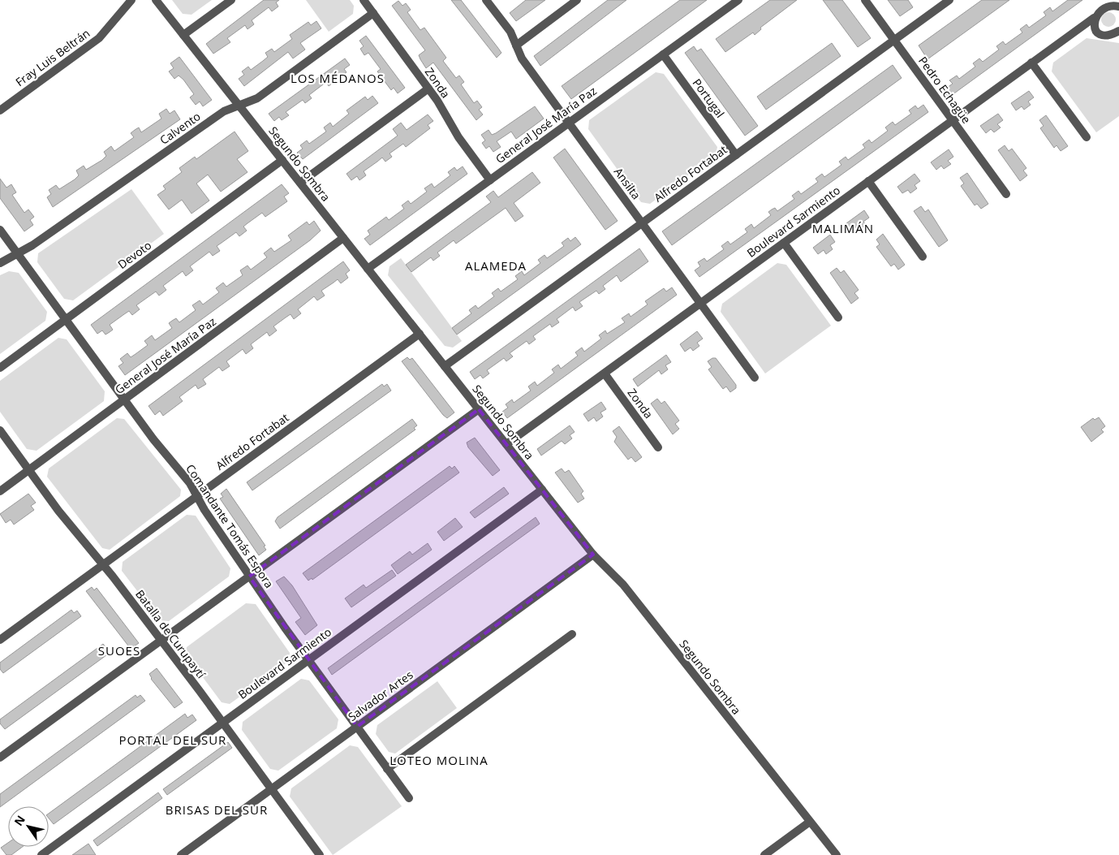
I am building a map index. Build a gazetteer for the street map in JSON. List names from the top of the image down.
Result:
{
  "streets": {
    "street": [
      "Fray Luis Beltrán",
      "Zonda",
      "Pedro Echagüe",
      "Portugal",
      "General José María Paz",
      "Calvento",
      "Segundo Sombra",
      "Alfredo Fortabat",
      "Ansilta",
      "Boulevard Sarmiento",
      "Devoto",
      "Comandante Tomás Espora",
      "Batalla de Curupaytí",
      "Salvador Artes"
    ]
  },
  "crossings": [
    ["Zonda", "General José María Paz"],
    ["Zonda", "Calvento"],
    ["Zonda", "Boulevard Sarmiento"],
    ["Pedro Echagüe", "Alfredo Fortabat"],
    ["Pedro Echagüe", "Boulevard Sarmiento"],
    ["Portugal", "General José María Paz"],
    ["Portugal", "Alfredo Fortabat"],
    ["General José María Paz", "Segundo Sombra"],
    ["General José María Paz", "Ansilta"],
    ["General José María Paz", "Comandante Tomás Espora"],
    ["General José María Paz", "Batalla de Curupaytí"],
    ["Calvento", "Segundo Sombra"],
    ["Calvento", "Comandante Tomás Espora"],
    ["Segundo Sombra", "Alfredo Fortabat"],
    ["Segundo Sombra", "Boulevard Sarmiento"],
    ["Segundo Sombra", "Devoto"],
    ["Segundo Sombra", "Salvador Artes"],
    ["Alfredo Fortabat", "Ansilta"],
    ["Alfredo Fortabat", "Comandante Tomás Espora"],
    ["Alfredo Fortabat", "Batalla de Curupaytí"],
    ["Ansilta", "Boulevard Sarmiento"],
    ["Boulevard Sarmiento", "Comandante Tomás Espora"],
    ["Boulevard Sarmiento", "Batalla de Curupaytí"],
    ["Devoto", "Comandante Tomás Espora"],
    ["Comandante Tomás Espora", "Salvador Artes"],
    ["Batalla de Curupaytí", "Salvador Artes"]
  ],
  "districts": [
    "LOS MÉDANOS",
    "MALIMÁN",
    "ALAMEDA",
    "SUOES",
    "PORTAL DEL SUR",
    "LOTEO MOLINA",
    "BRISAS DEL SUR"
  ],
  "north": "top left"
}
